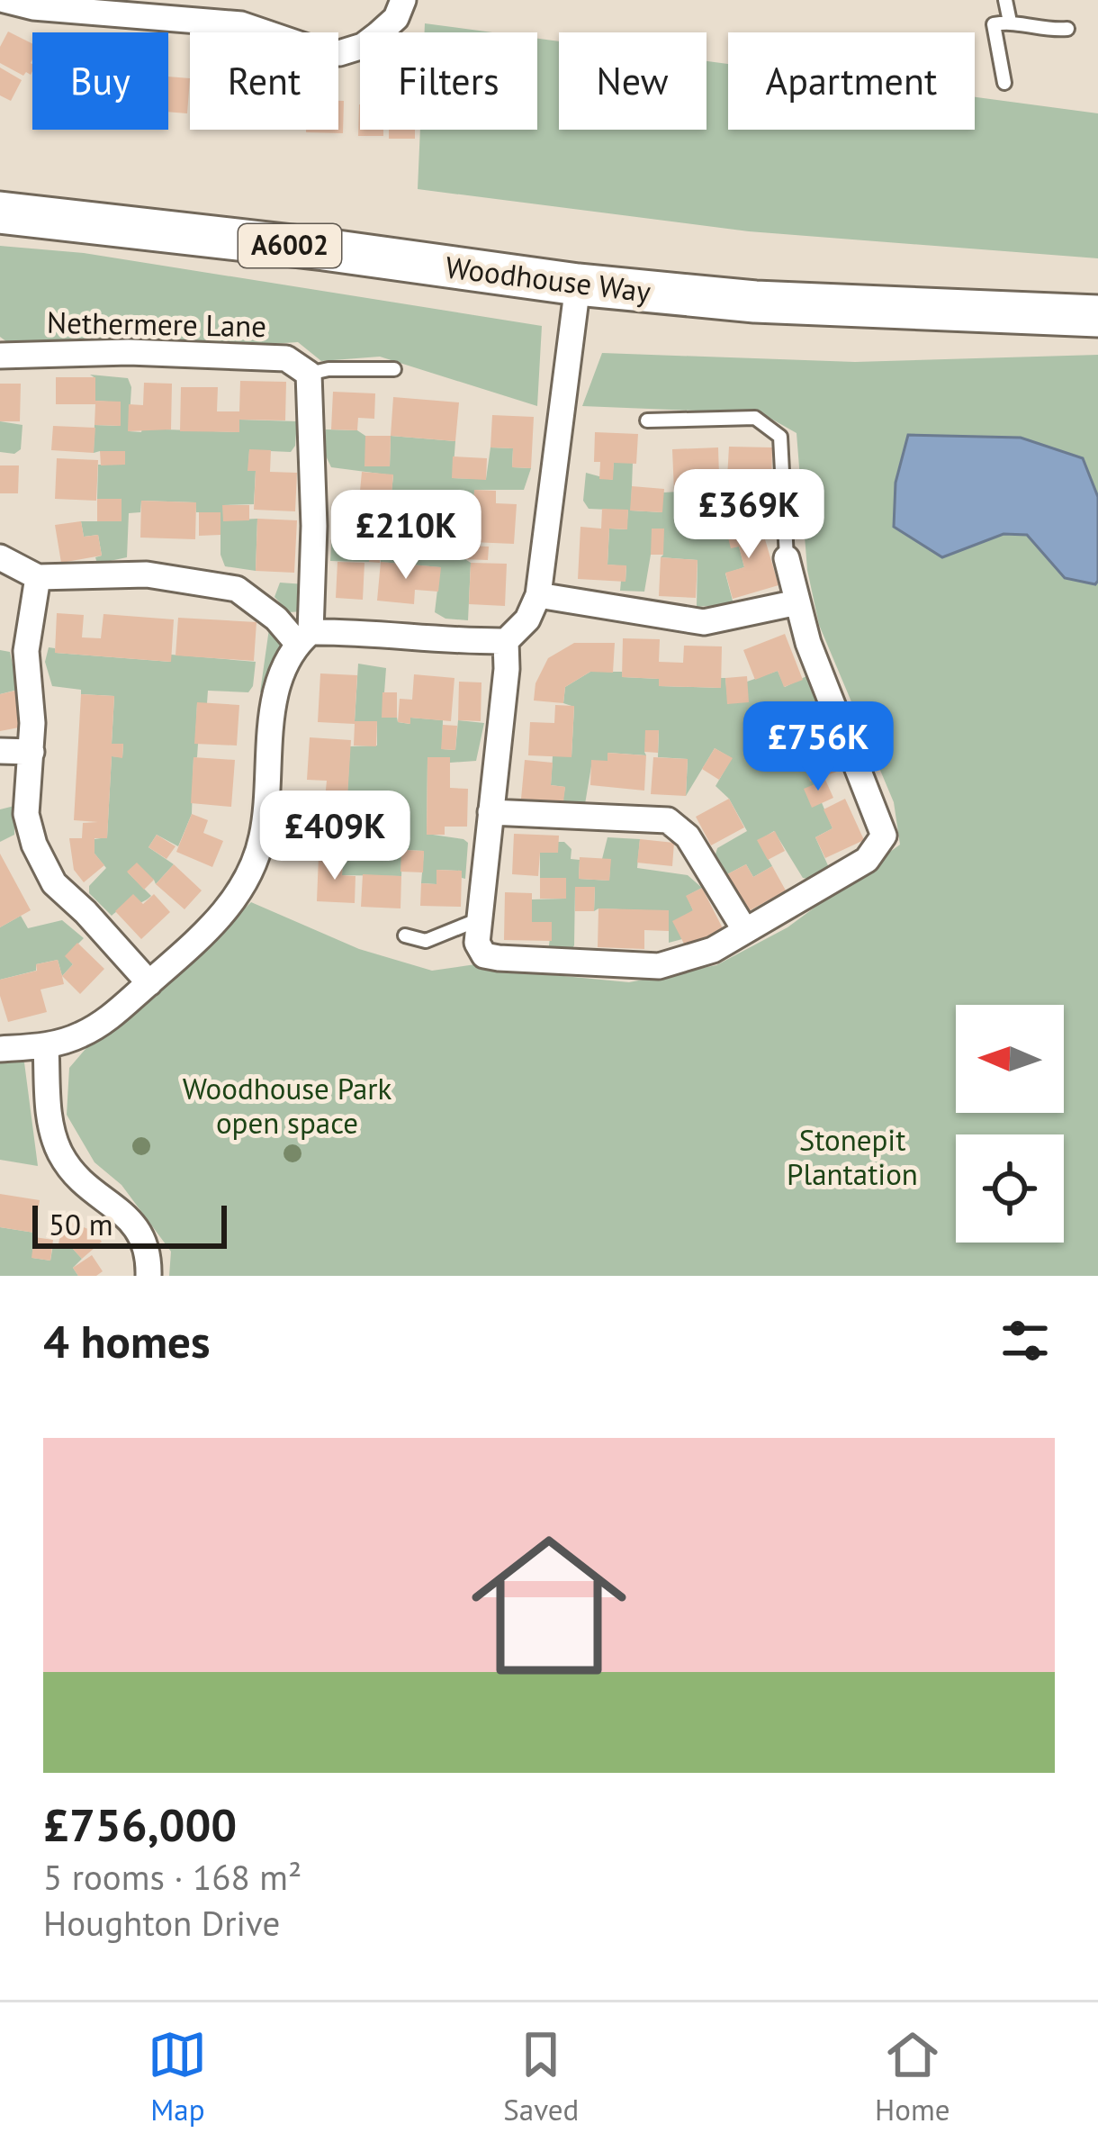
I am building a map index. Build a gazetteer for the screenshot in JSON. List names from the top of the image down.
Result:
{
  "streets": {
    "main road": ["A6002", "Woodhouse Way"],
    "street": ["Nethermere Lane"]
  },
  "parks": ["Woodhouse Park open space", "Stonepit Plantation"],
  "scale_bar": "50 m",
  "north": "left",
  "page": {
    "chip": [
      "Buy",
      "Rent",
      "Filters",
      "New",
      "Apartment"
    ],
    "price": [
      "£369K",
      "£210K",
      "£756K",
      "£409K"
    ],
    "scale": "50 m",
    "heading": "4 homes",
    "list": [
      {
        "name": "£756,000",
        "note": "5 rooms · 168 m² · Houghton Drive"
      }
    ],
    "tabs": ["Map", "Saved", "Home"]
  }
}
